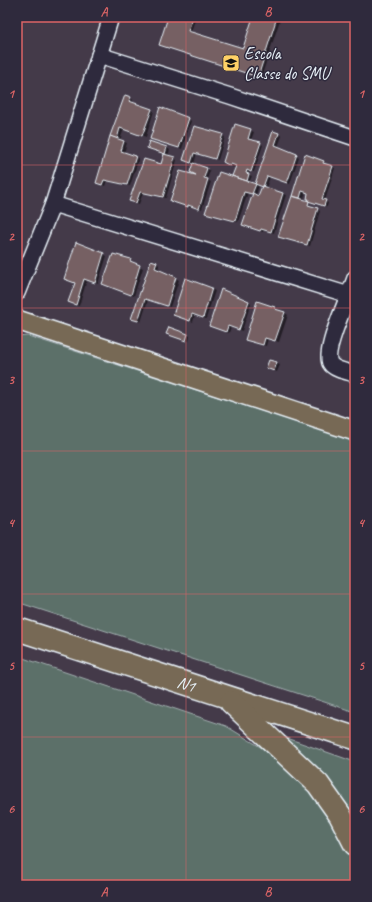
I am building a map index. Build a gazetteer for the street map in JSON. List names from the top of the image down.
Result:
{
  "streets": {
    "highway": ["N1"]
  },
  "places": {
    "school or university": ["Escola Classe do SMU"]
  },
  "grid": {
    "columns": ["A", "B"],
    "rows": [
      "1",
      "2",
      "3",
      "4",
      "5",
      "6"
    ]
  }
}
